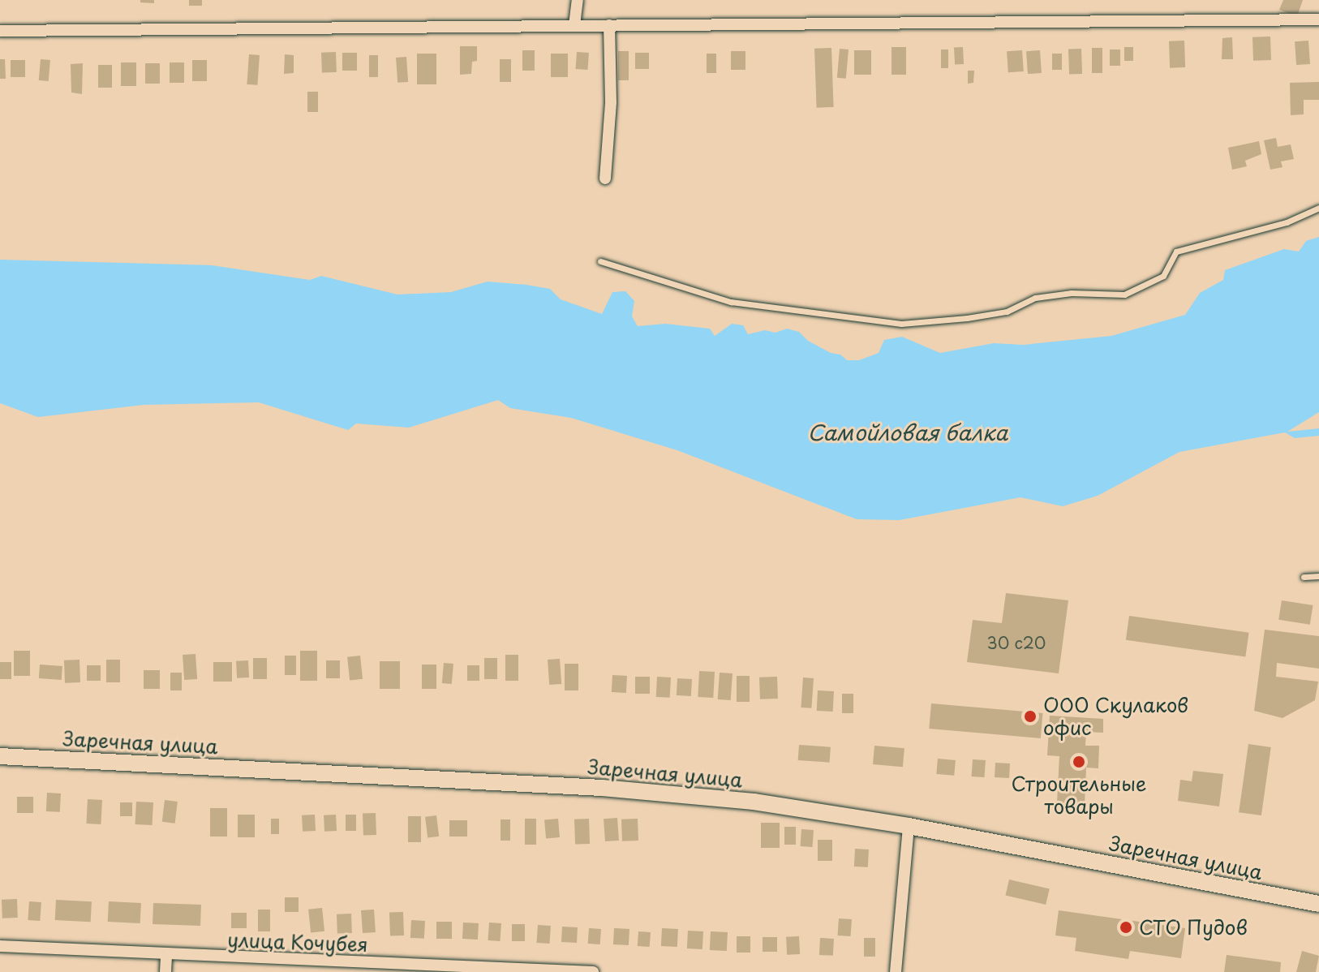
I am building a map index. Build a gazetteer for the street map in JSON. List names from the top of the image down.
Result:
{
  "streets": {
    "main road": ["Заречная улица"],
    "street": ["улица Кочубея"]
  },
  "water": ["Самойловая балка"],
  "places": ["ООО Скулаков офис", "Строительные товары", "СТО Пудов"],
  "house_numbers": ["30 с20"]
}
